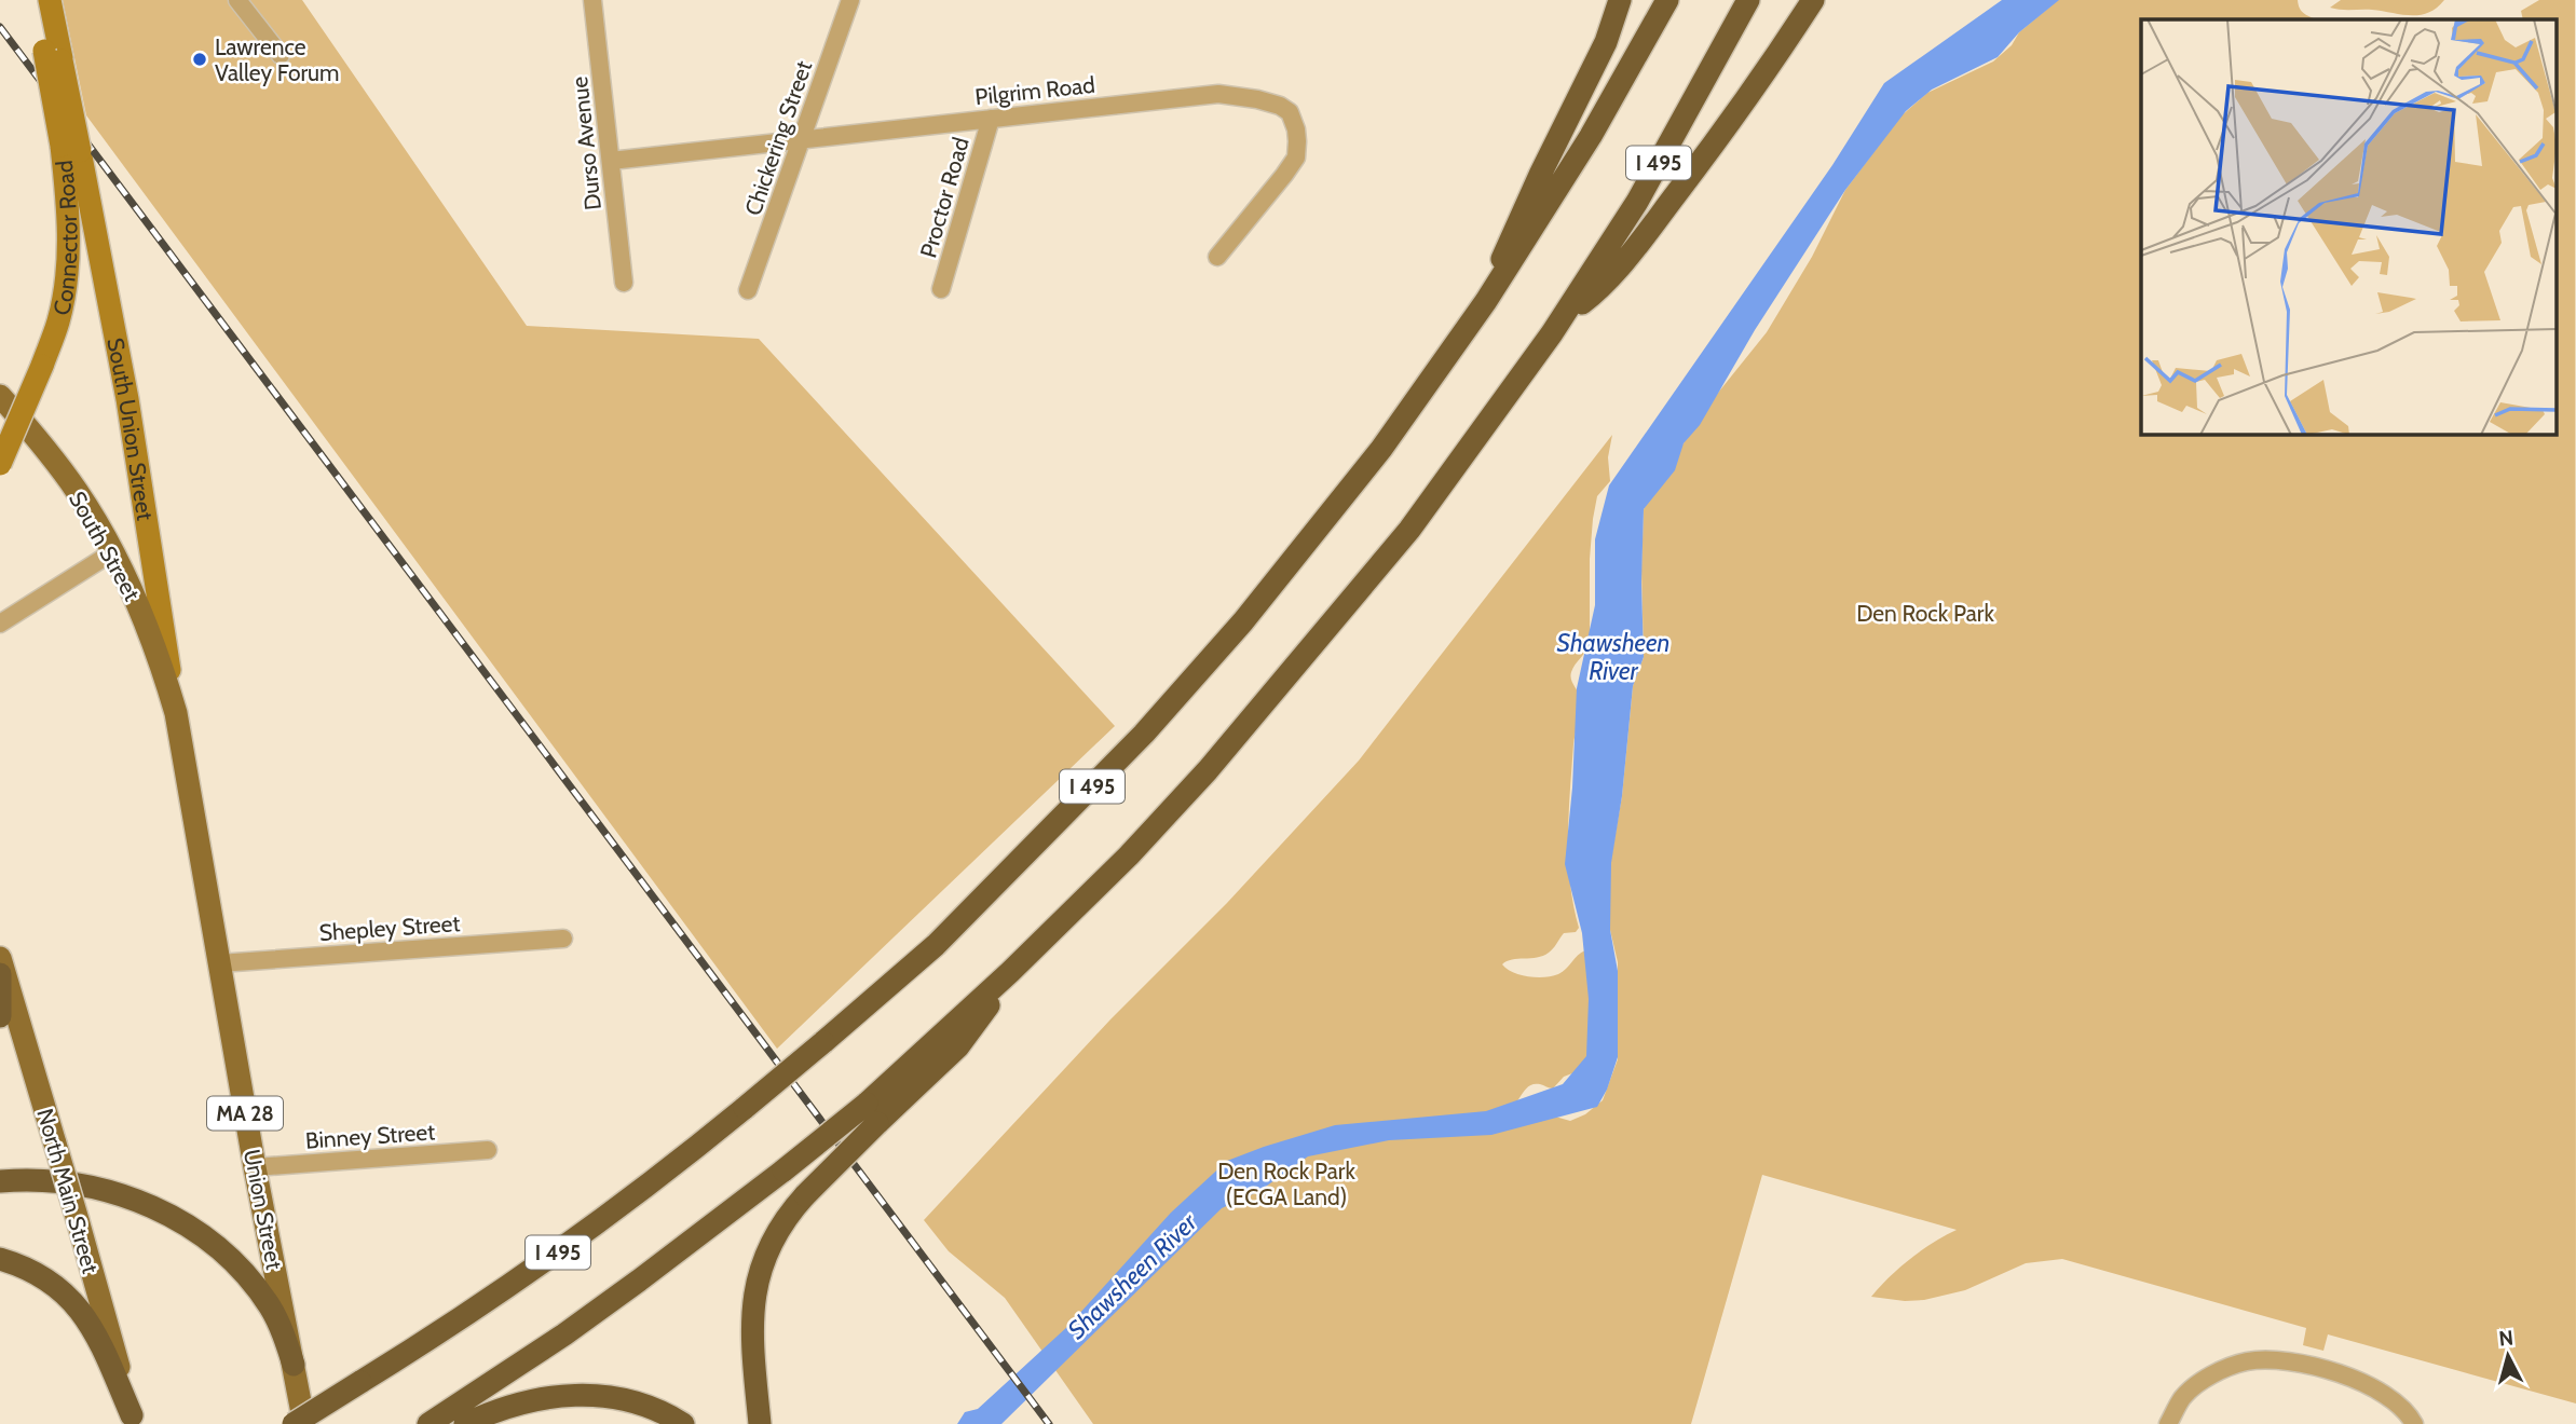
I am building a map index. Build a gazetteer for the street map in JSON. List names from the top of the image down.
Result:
{
  "streets": {
    "highway": ["I 495"],
    "main road": [
      "Connector Road",
      "South Union Street",
      "South Street",
      "MA 28",
      "North Main Street",
      "Union Street"
    ],
    "street": [
      "Pilgrim Road",
      "Chickering Street",
      "Durso Avenue",
      "Proctor Road",
      "Shepley Street",
      "Binney Street"
    ]
  },
  "crossings": [
    ["Pilgrim Road", "Chickering Street"],
    ["Pilgrim Road", "Durso Avenue"],
    ["Pilgrim Road", "Proctor Road"],
    ["Connector Road", "South Union Street"],
    ["South Union Street", "South Street"],
    ["South Union Street", "Union Street"],
    ["Shepley Street", "Union Street"],
    ["Binney Street", "Union Street"]
  ],
  "water": ["Shawsheen River"],
  "parks": ["Den Rock Park", "Den Rock Park (ECGA Land)"],
  "places": ["Lawrence Valley Forum"],
  "north": "top"
}
